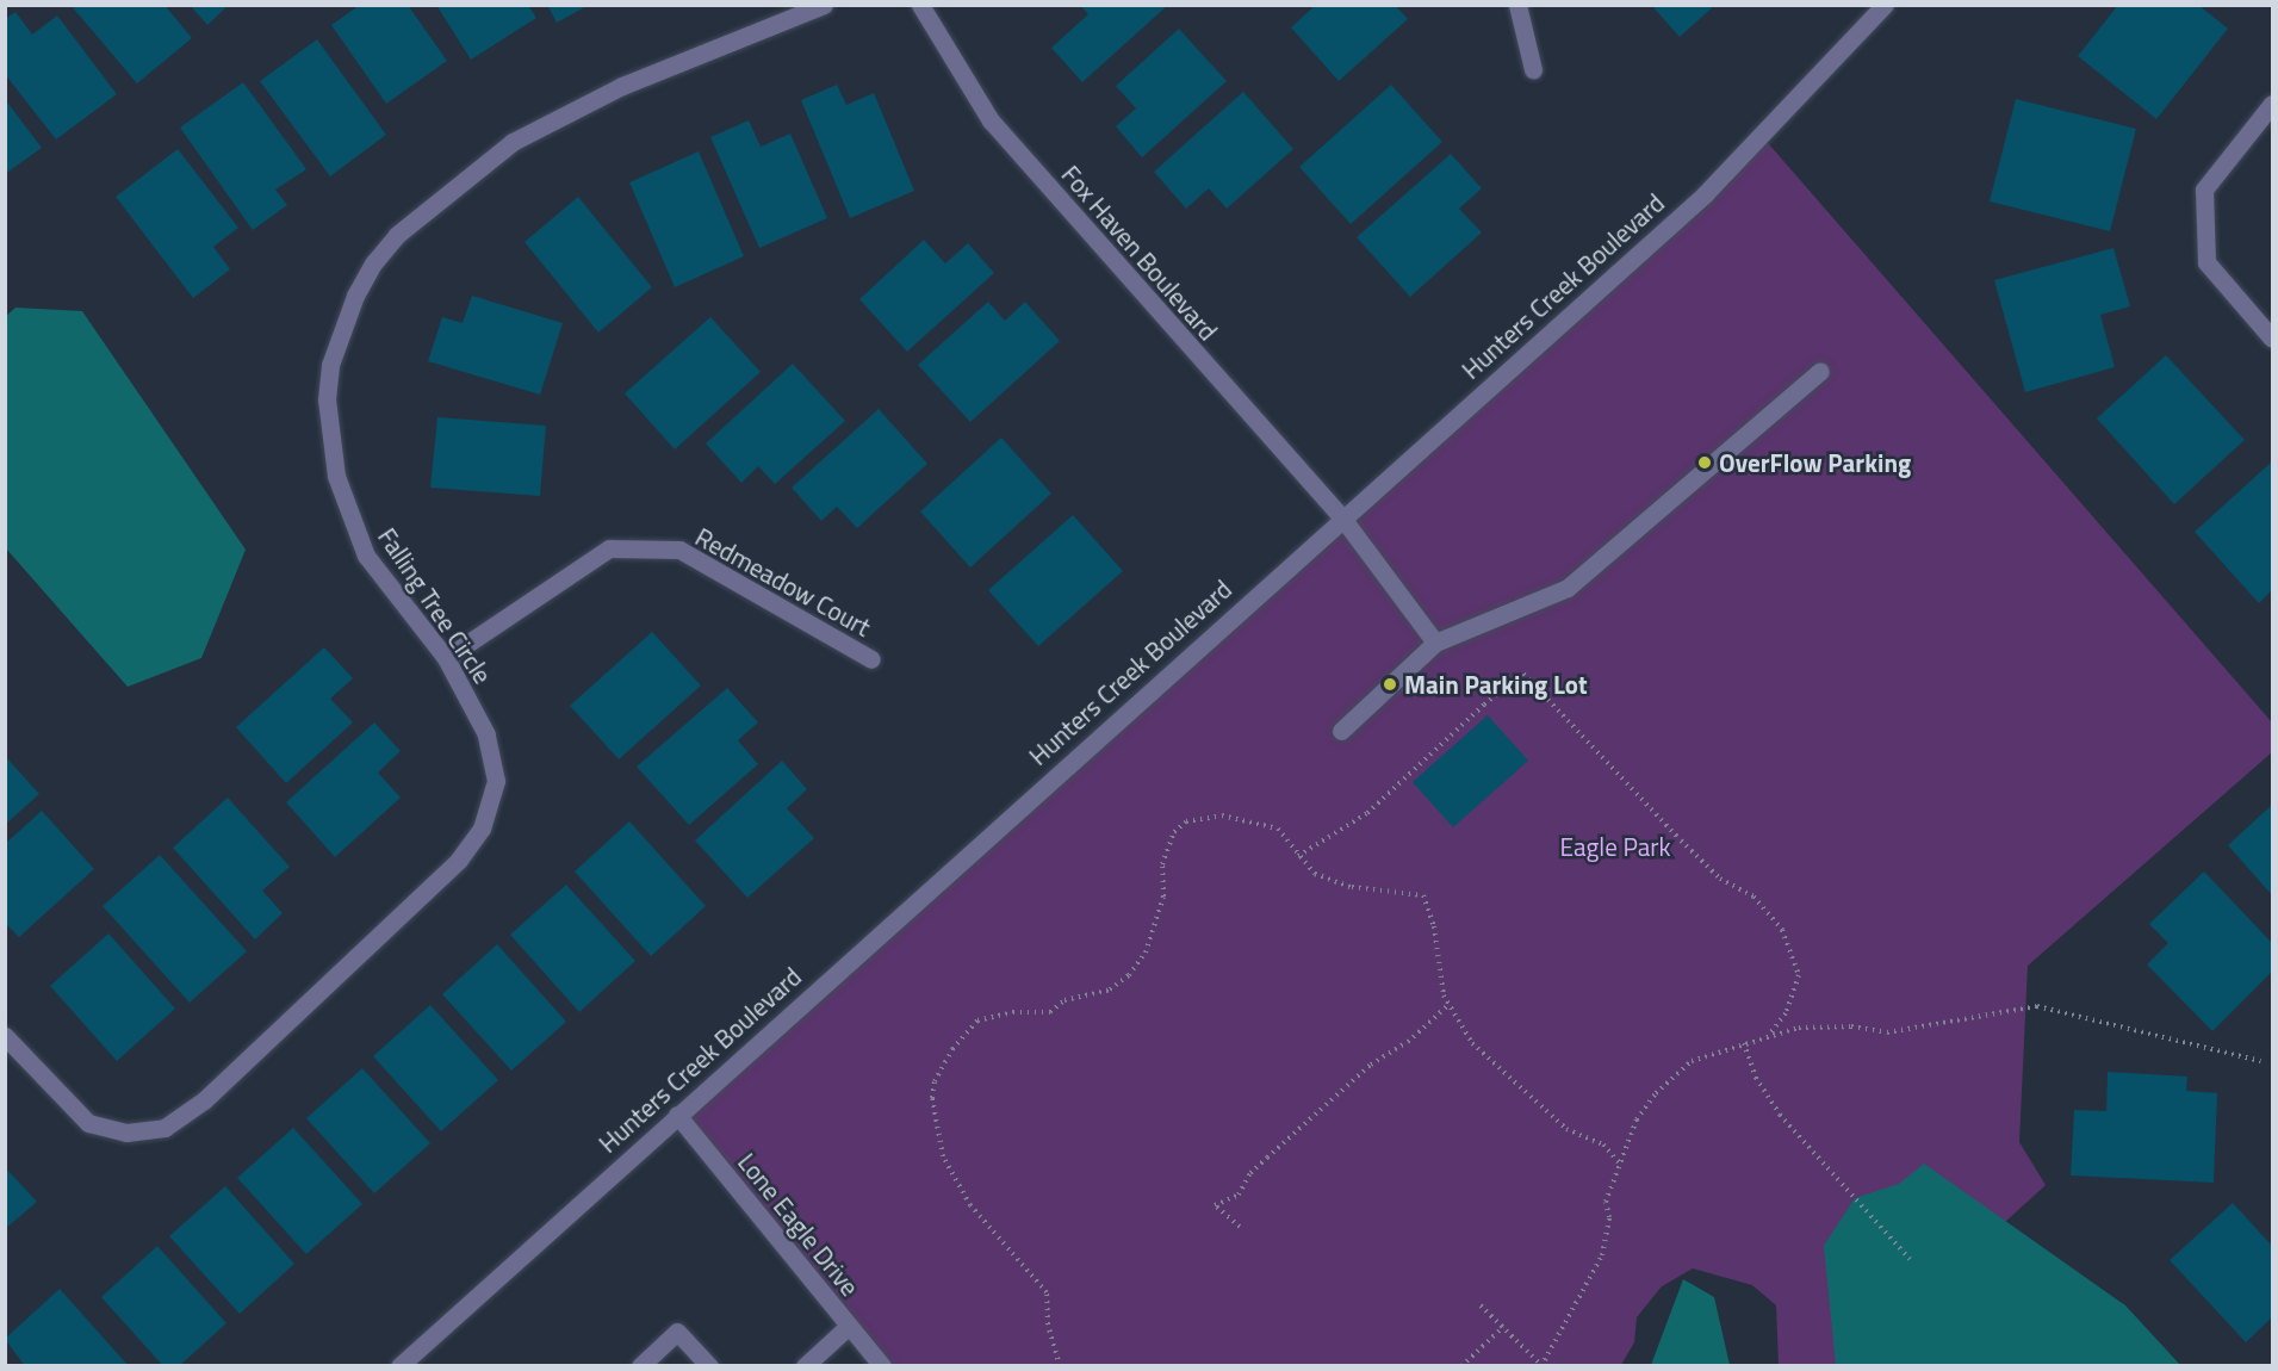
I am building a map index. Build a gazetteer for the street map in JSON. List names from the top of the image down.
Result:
{
  "streets": {
    "street": [
      "Fox Haven Boulevard",
      "Hunters Creek Boulevard",
      "Redmeadow Court",
      "Falling Tree Circle",
      "Lone Eagle Drive"
    ]
  },
  "crossings": [
    ["Fox Haven Boulevard", "Hunters Creek Boulevard"],
    ["Hunters Creek Boulevard", "Lone Eagle Drive"],
    ["Redmeadow Court", "Falling Tree Circle"]
  ],
  "parks": ["Eagle Park"],
  "places": ["OverFlow Parking", "Main Parking Lot"]
}
